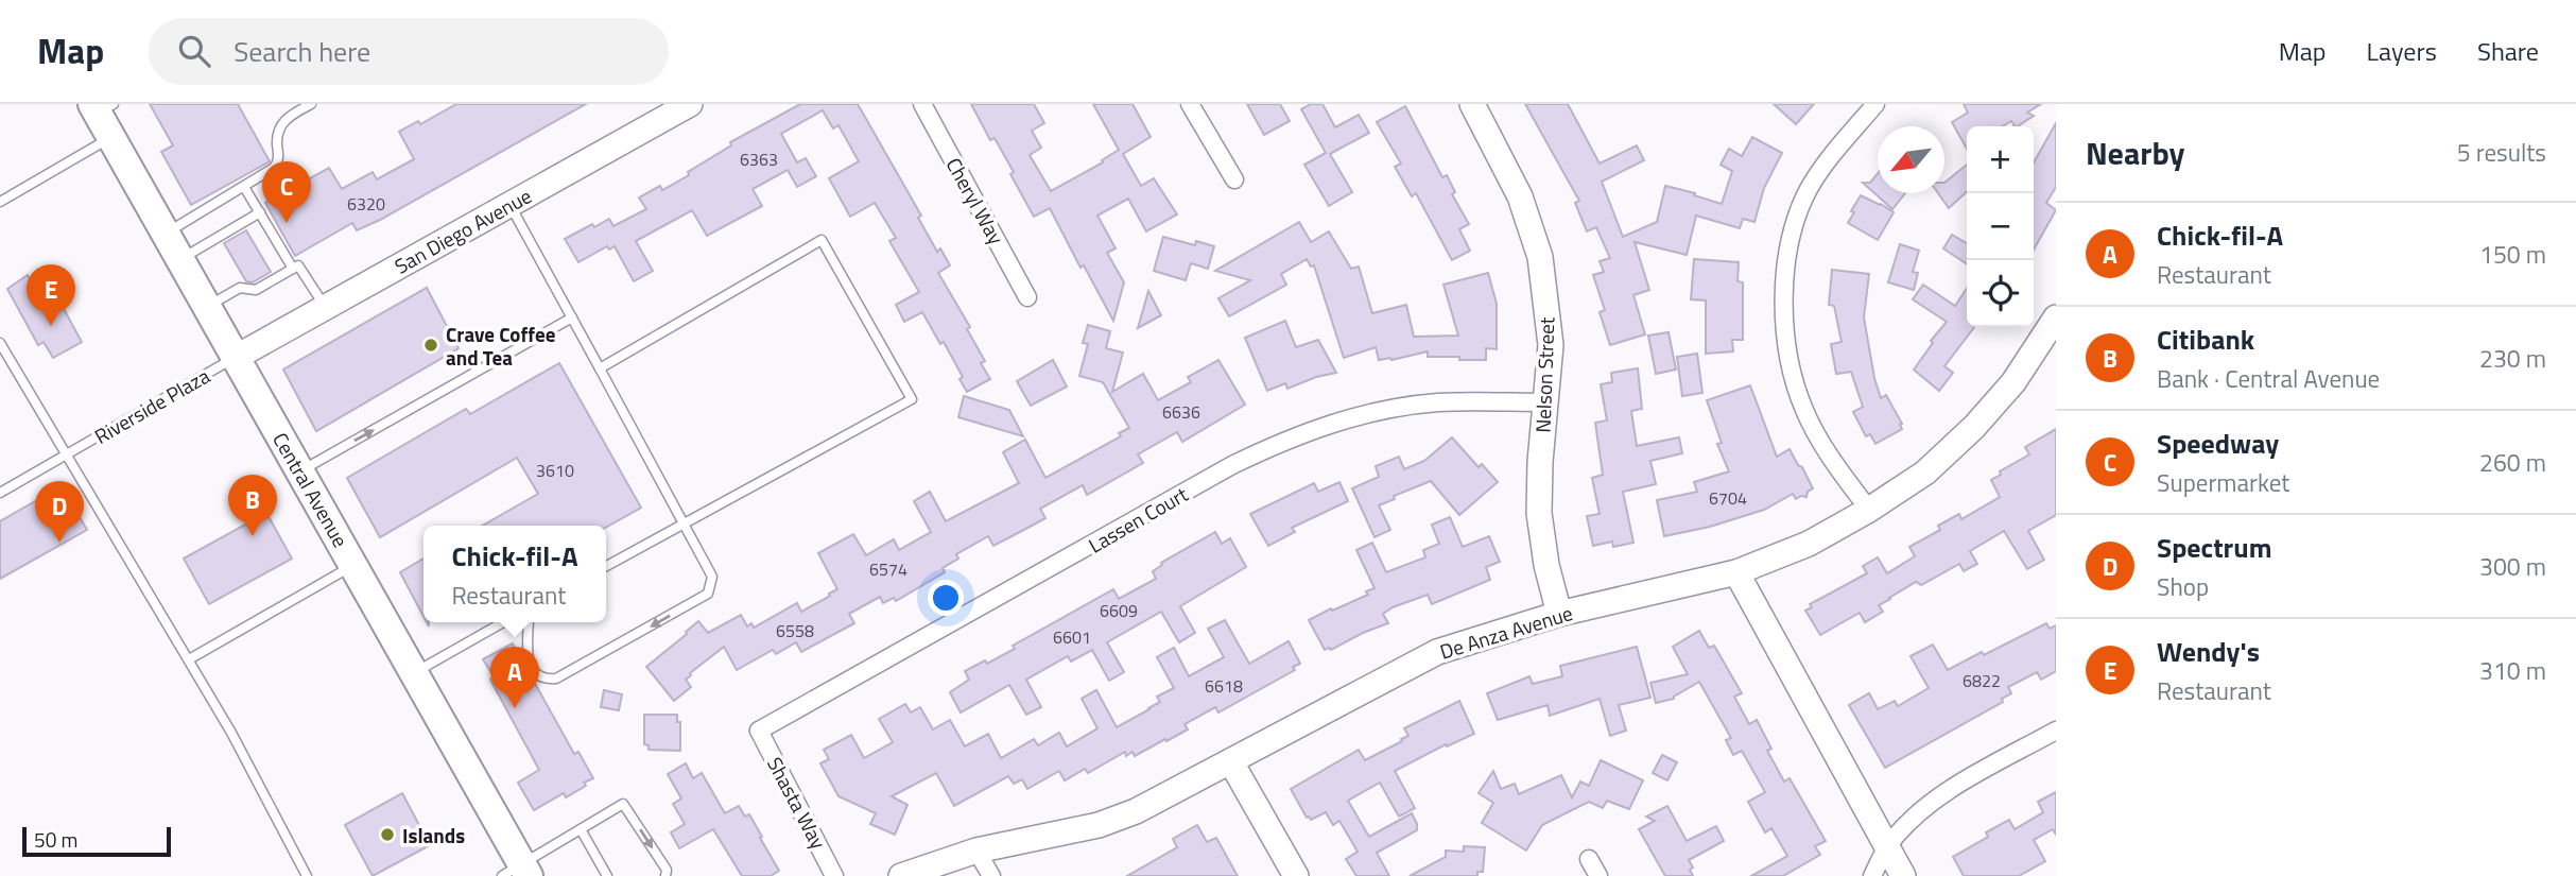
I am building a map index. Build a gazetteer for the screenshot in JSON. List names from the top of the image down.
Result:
{
  "streets": {
    "main road": ["Central Avenue"],
    "street": [
      "Cheryl Way",
      "San Diego Avenue",
      "Nelson Street",
      "Lassen Court",
      "De Anza Avenue",
      "Shasta Way"
    ],
    "lane": ["Riverside Plaza"]
  },
  "crossings": [
    ["San Diego Avenue", "Riverside Plaza"],
    ["San Diego Avenue", "Central Avenue"],
    ["Nelson Street", "Lassen Court"],
    ["Nelson Street", "De Anza Avenue"],
    ["Riverside Plaza", "Central Avenue"],
    ["Lassen Court", "Shasta Way"]
  ],
  "places": ["Crave Coffee and Tea", "Islands"],
  "house_numbers": [
    "6363",
    "6320",
    "6636",
    "3610",
    "6704",
    "6574",
    "6609",
    "6558",
    "6601",
    "6822",
    "6618"
  ],
  "scale_bar": "50 m",
  "north": "bottom left",
  "page": {
    "header": "Map",
    "search": "Search here",
    "nav": ["Map", "Layers", "Share"],
    "heading": ["Nearby", "5 results"],
    "map_buttons": ["+", "−"],
    "pins": [
      "C",
      "E",
      "B",
      "D",
      "A"
    ],
    "list": [
      {
        "mark": "A",
        "name": "Chick-fil-A",
        "note": "Restaurant",
        "value": "150 m"
      },
      {
        "mark": "B",
        "name": "Citibank",
        "note": "Bank · Central Avenue",
        "value": "230 m"
      },
      {
        "mark": "C",
        "name": "Speedway",
        "note": "Supermarket",
        "value": "260 m"
      },
      {
        "mark": "D",
        "name": "Spectrum",
        "note": "Shop",
        "value": "300 m"
      },
      {
        "mark": "E",
        "name": "Wendy's",
        "note": "Restaurant",
        "value": "310 m"
      }
    ],
    "popup": ["Chick-fil-A", "Restaurant"],
    "scale": "50 m"
  }
}
